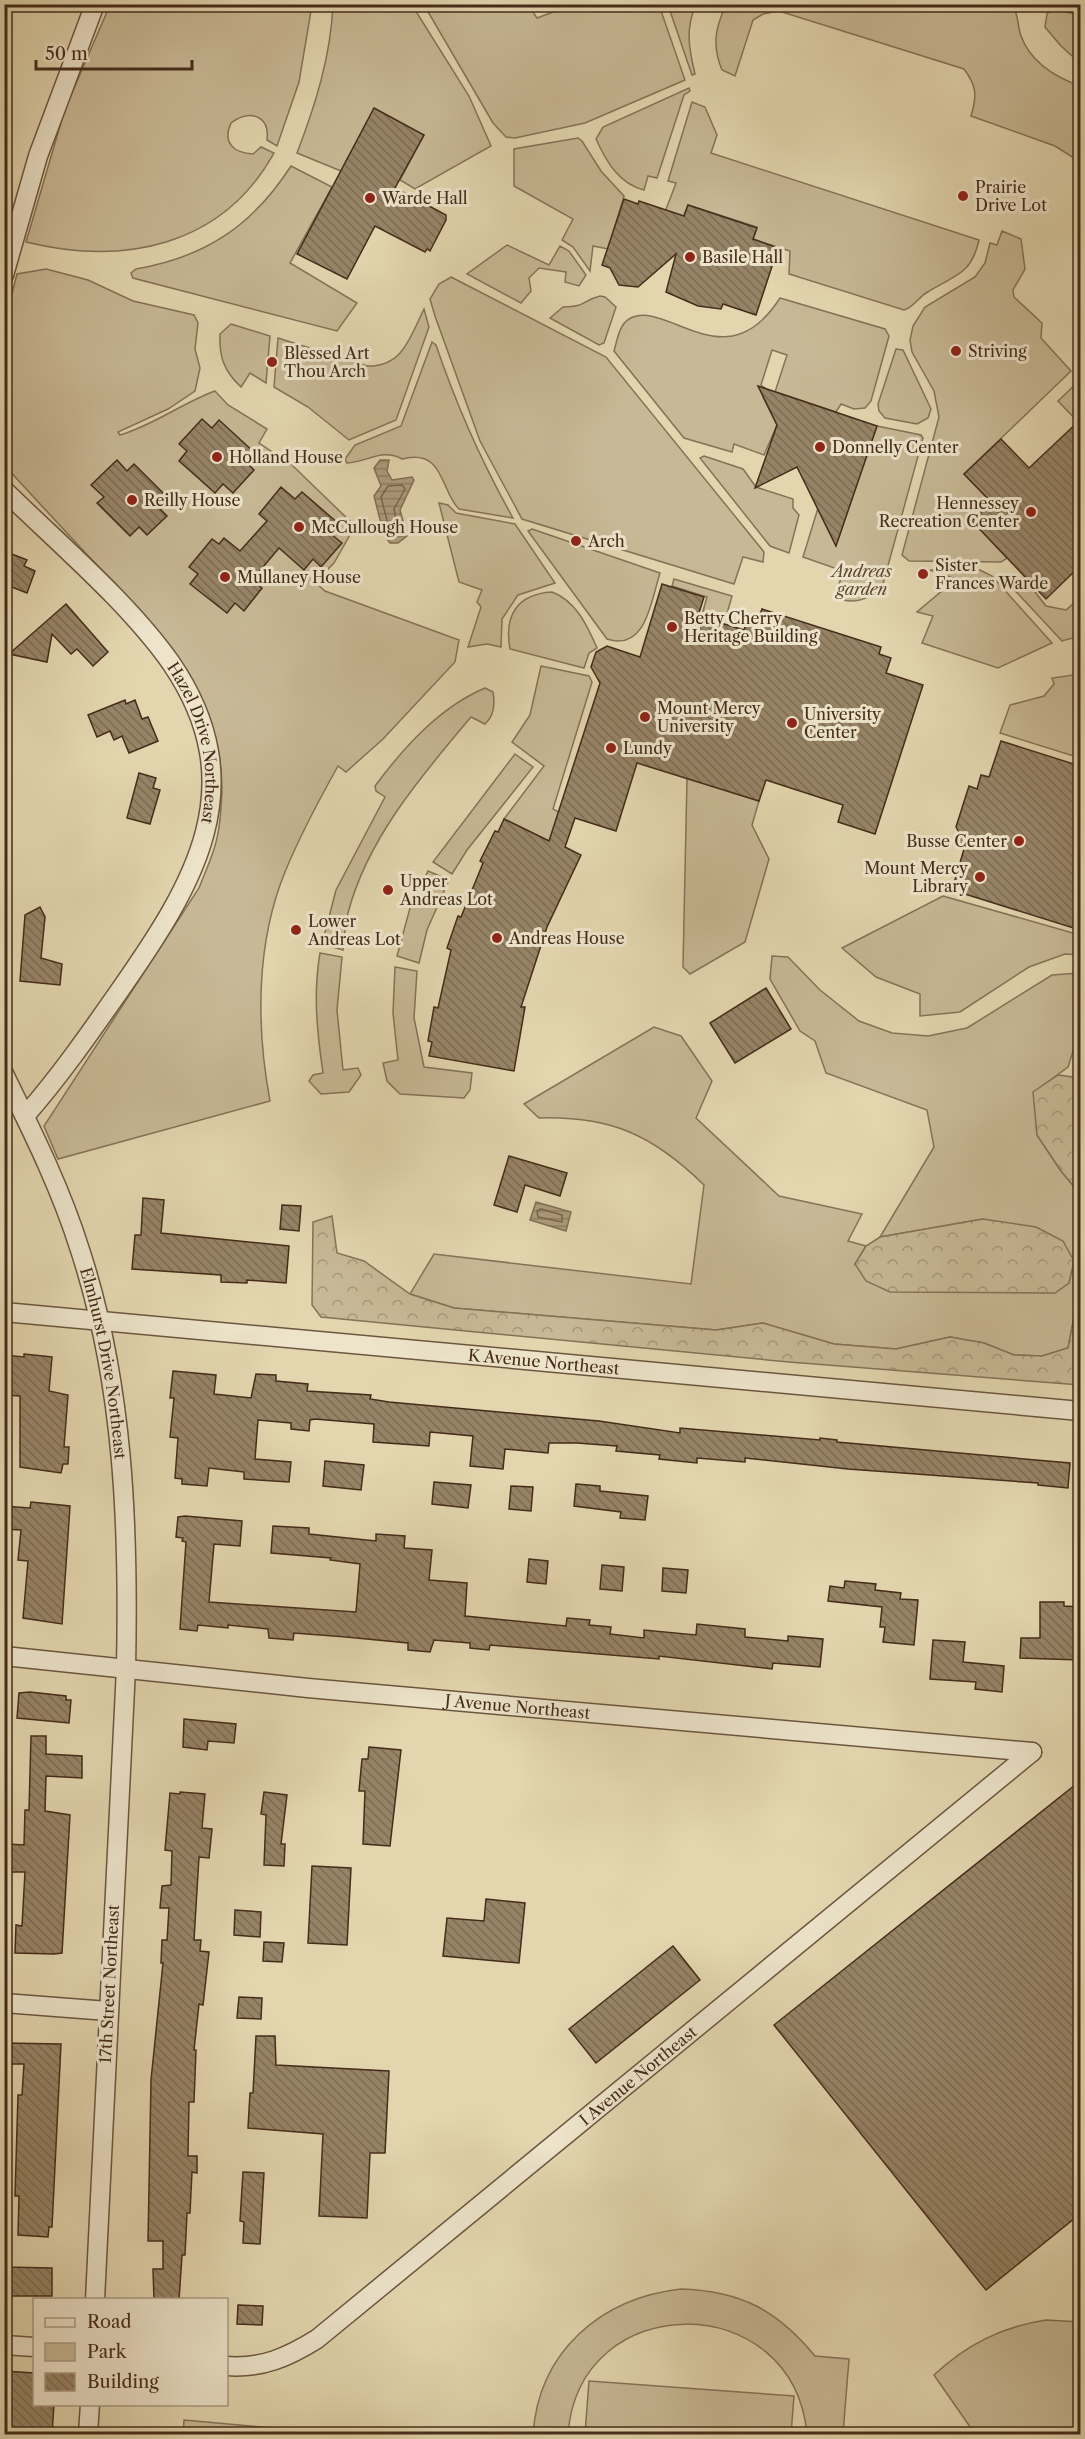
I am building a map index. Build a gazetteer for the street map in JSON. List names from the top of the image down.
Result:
{
  "streets": {
    "street": [
      "Hazel Drive Northeast",
      "K Avenue Northeast",
      "Elmhurst Drive Northeast",
      "J Avenue Northeast",
      "17th Street Northeast",
      "I Avenue Northeast"
    ]
  },
  "crossings": [
    ["Hazel Drive Northeast", "Elmhurst Drive Northeast"],
    ["K Avenue Northeast", "Elmhurst Drive Northeast"],
    ["Elmhurst Drive Northeast", "J Avenue Northeast"],
    ["Elmhurst Drive Northeast", "17th Street Northeast"],
    ["J Avenue Northeast", "17th Street Northeast"],
    ["J Avenue Northeast", "I Avenue Northeast"]
  ],
  "parks": ["Andreas garden"],
  "places": [
    "Prairie Drive Lot",
    "Warde Hall",
    "Basile Hall",
    "Striving",
    "Blessed Art Thou Arch",
    "Donnelly Center",
    "Holland House",
    "Reilly House",
    "Hennessey Recreation Center",
    "McCullough House",
    "Arch",
    "Sister Frances Warde",
    "Mullaney House",
    "Betty Cherry Heritage Building",
    "Mount Mercy University",
    "University Center",
    "Lundy",
    "Busse Center",
    "Mount Mercy Library",
    "Upper Andreas Lot",
    "Lower Andreas Lot",
    "Andreas House"
  ],
  "legend": ["Road", "Park", "Building"],
  "scale_bar": "50 m"
}
